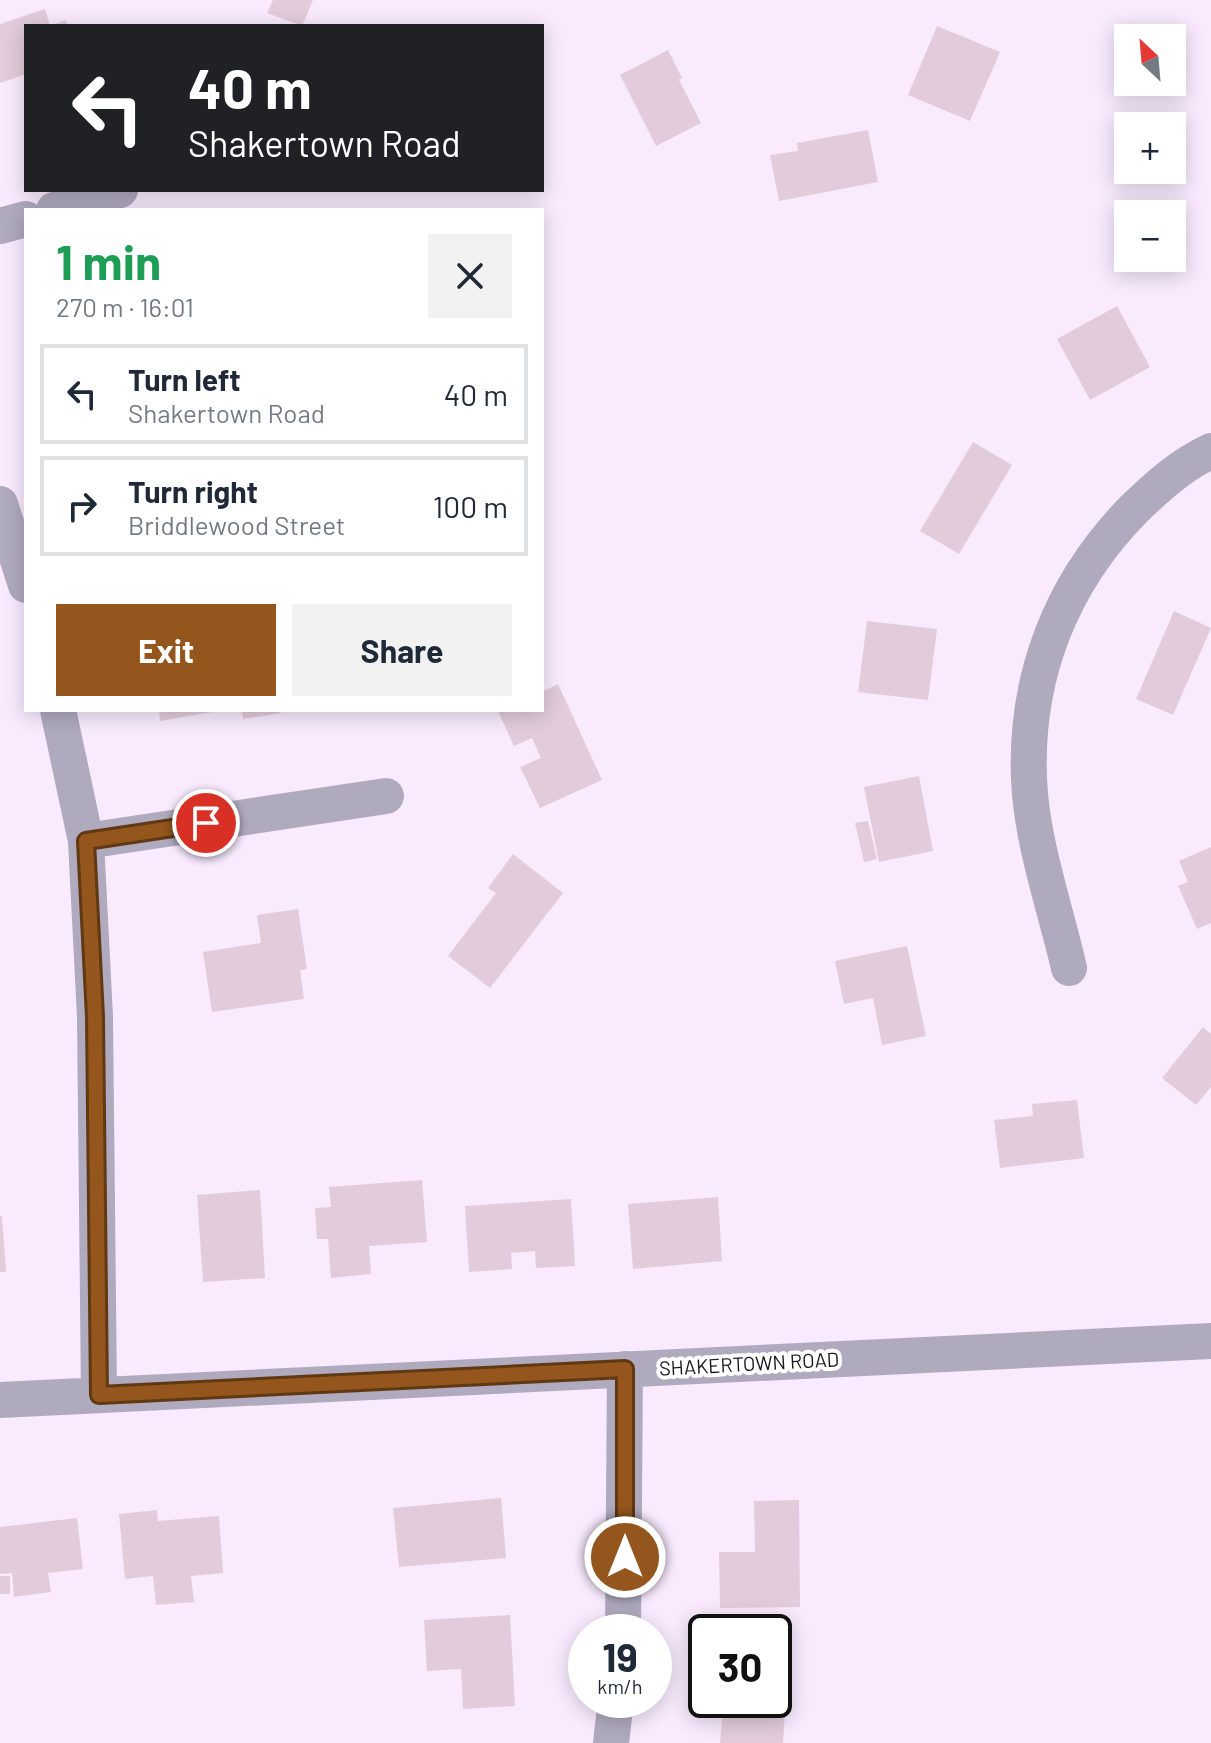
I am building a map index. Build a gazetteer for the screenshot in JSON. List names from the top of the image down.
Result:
{
  "streets": {
    "street": ["SHAKERTOWN ROAD"]
  },
  "north": "top left",
  "page": {
    "map_buttons": ["+", "−"],
    "turn": ["40 m", "Shakertown Road"],
    "heading": ["1 min", "270 m · 16:01"],
    "list": [
      {
        "name": "Turn left",
        "note": "Shakertown Road",
        "value": "40 m"
      },
      {
        "name": "Turn right",
        "note": "Briddlewood Street",
        "value": "100 m"
      }
    ],
    "buttons": ["Exit", "Share"],
    "speed": "19 km/h",
    "limit": "30"
  }
}
